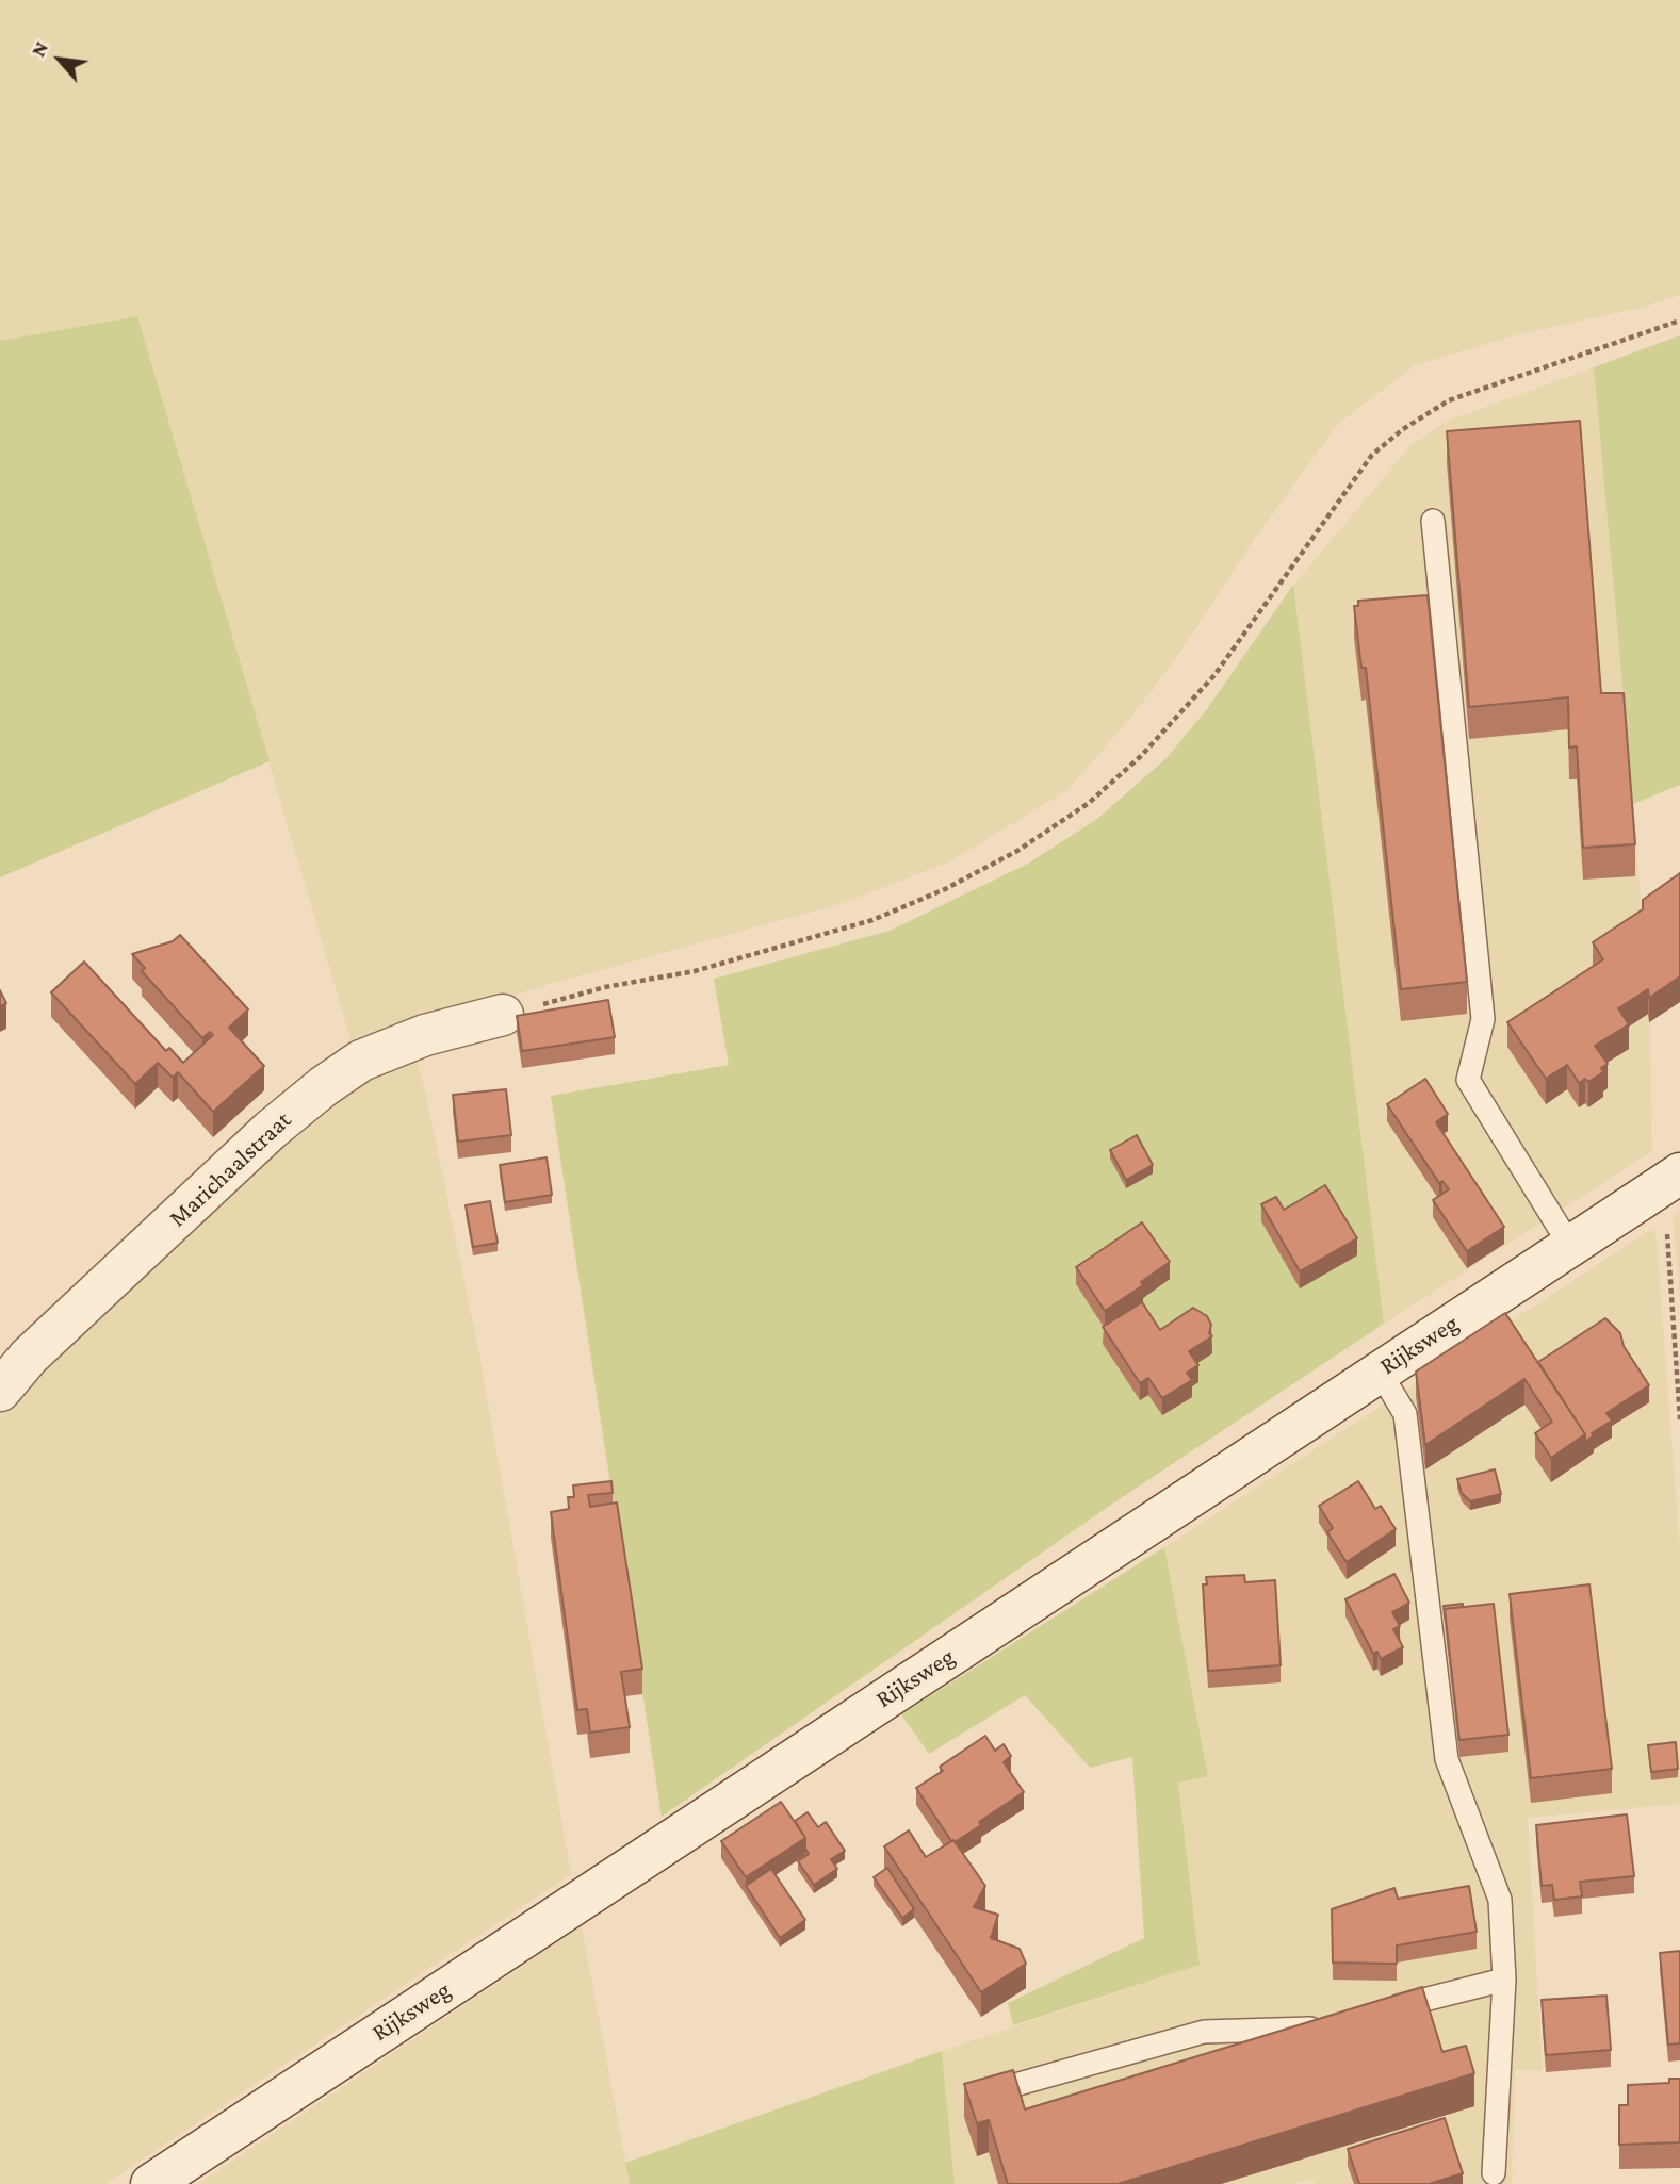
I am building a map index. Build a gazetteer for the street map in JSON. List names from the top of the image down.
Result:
{
  "streets": {
    "main road": ["Marichaalstraat", "Rijksweg"]
  },
  "north": "top left"
}
